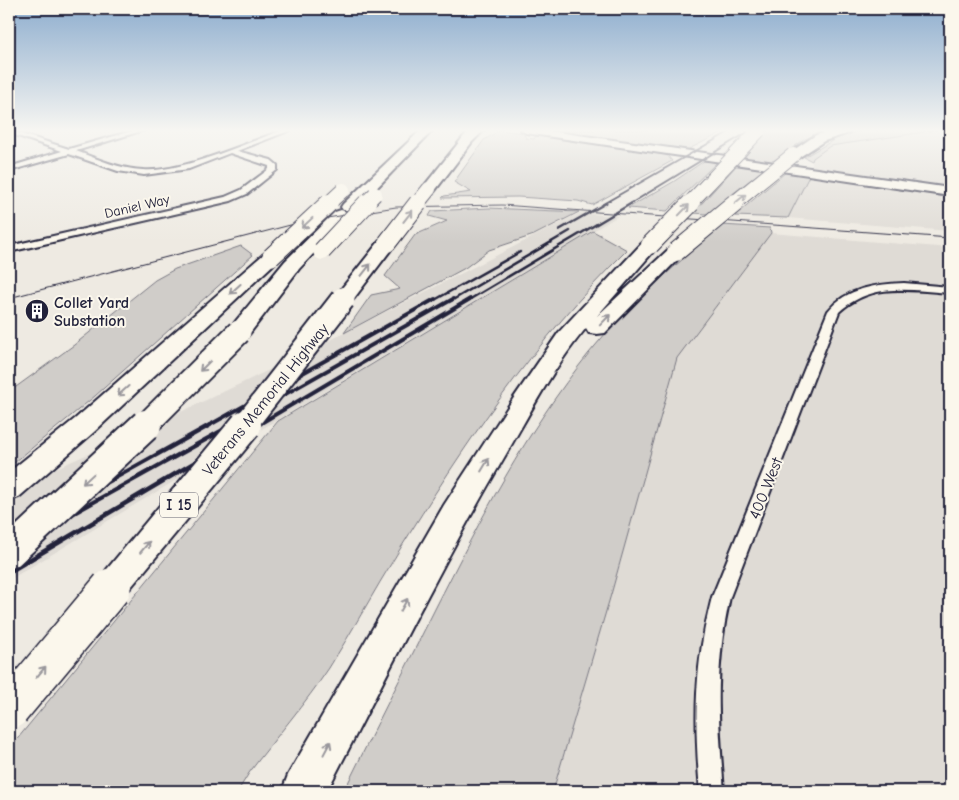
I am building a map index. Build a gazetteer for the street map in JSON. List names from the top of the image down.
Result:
{
  "streets": {
    "highway": ["Veterans Memorial Highway", "I 15"],
    "street": ["Daniel Way", "400 West"]
  },
  "places": {
    "building": ["Collet Yard Substation"]
  }
}
